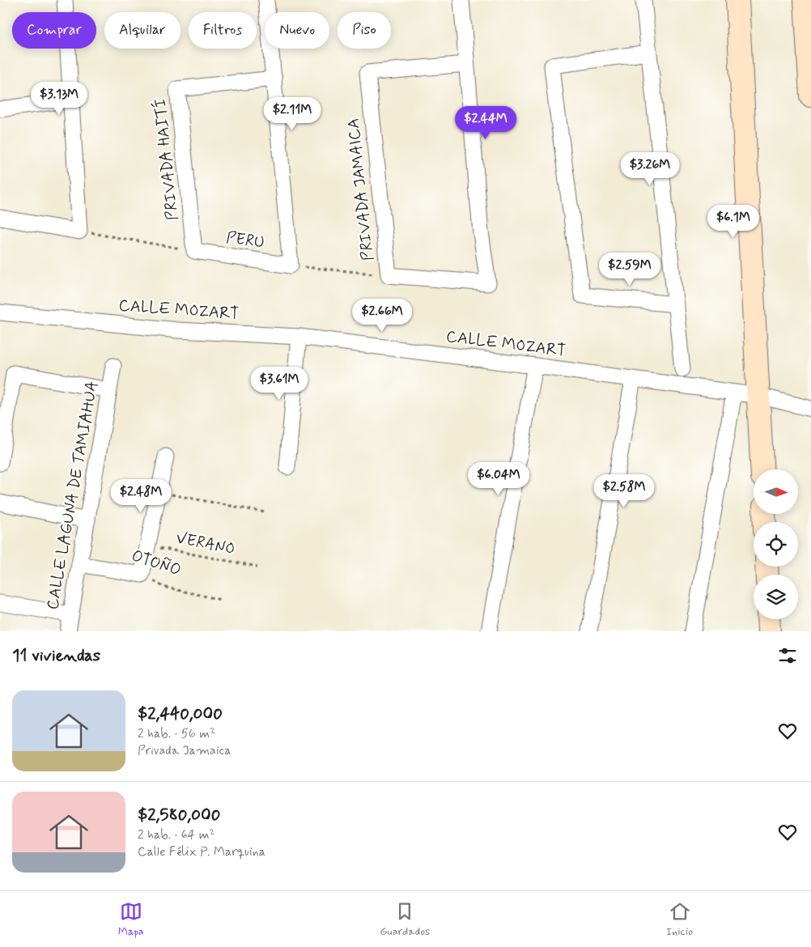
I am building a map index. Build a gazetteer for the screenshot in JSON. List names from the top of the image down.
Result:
{
  "streets": {
    "street": [
      "PRIVADA HAITÍ",
      "PRIVADA JAMAICA",
      "PERU",
      "CALLE MOZART",
      "CALLE LAGUNA DE TAMIAHUA",
      "OTOÑO"
    ],
    "path": ["VERANO"]
  },
  "crossings": [
    ["PRIVADA HAITÍ", "PERU"],
    ["CALLE LAGUNA DE TAMIAHUA", "OTOÑO"]
  ],
  "north": "right",
  "page": {
    "chip": [
      "Comprar",
      "Alquilar",
      "Filtros",
      "Nuevo",
      "Piso"
    ],
    "price": [
      "$3.13M",
      "$2.11M",
      "$2.44M",
      "$3.26M",
      "$6.1M",
      "$2.59M",
      "$2.66M",
      "$3.61M",
      "$6.04M",
      "$2.58M",
      "$2.48M"
    ],
    "heading": "11 viviendas",
    "list": [
      {
        "name": "$2,440,000",
        "note": "2 hab. · 56 m² · Privada Jamaica"
      },
      {
        "name": "$2,580,000",
        "note": "2 hab. · 64 m² · Calle Félix P. Marquina"
      }
    ],
    "tabs": ["Mapa", "Guardados", "Inicio"]
  }
}
